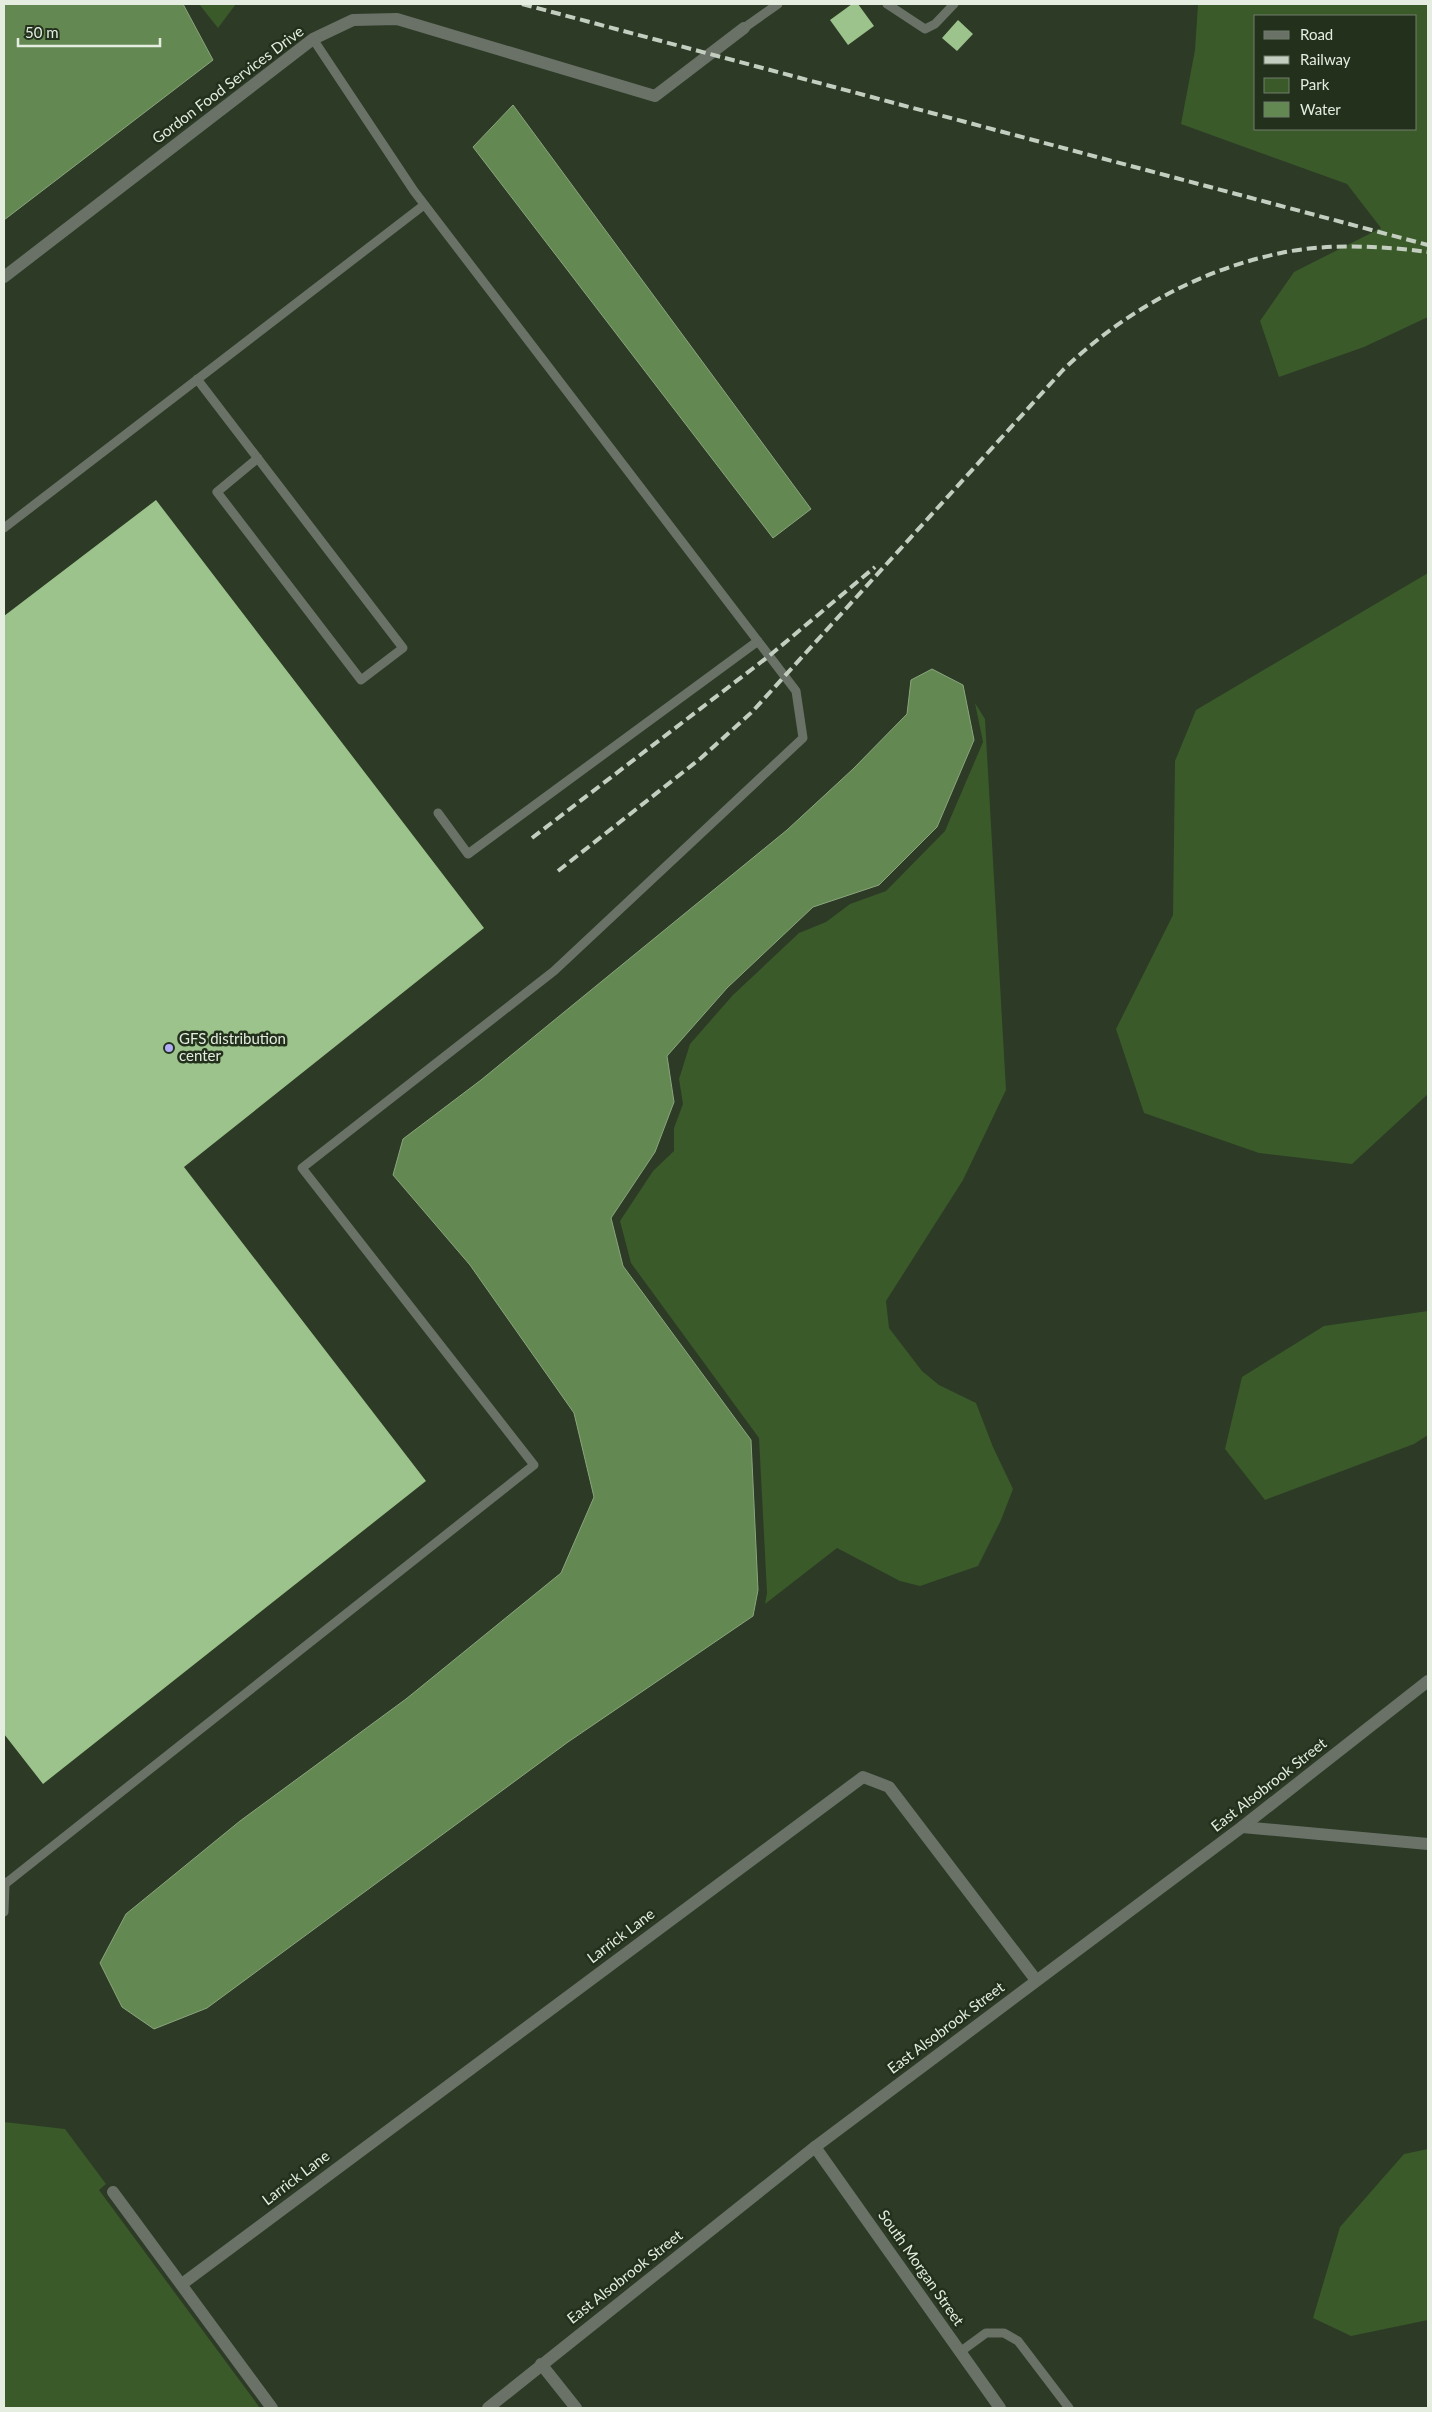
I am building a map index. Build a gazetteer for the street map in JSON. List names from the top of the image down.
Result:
{
  "streets": {
    "street": [
      "Gordon Food Services Drive",
      "East Alsobrook Street",
      "Larrick Lane",
      "South Morgan Street"
    ]
  },
  "crossings": [
    ["East Alsobrook Street", "Larrick Lane"],
    ["East Alsobrook Street", "South Morgan Street"]
  ],
  "places": ["GFS distribution center"],
  "legend": [
    "Road",
    "Railway",
    "Park",
    "Water"
  ],
  "scale_bar": "50 m"
}
